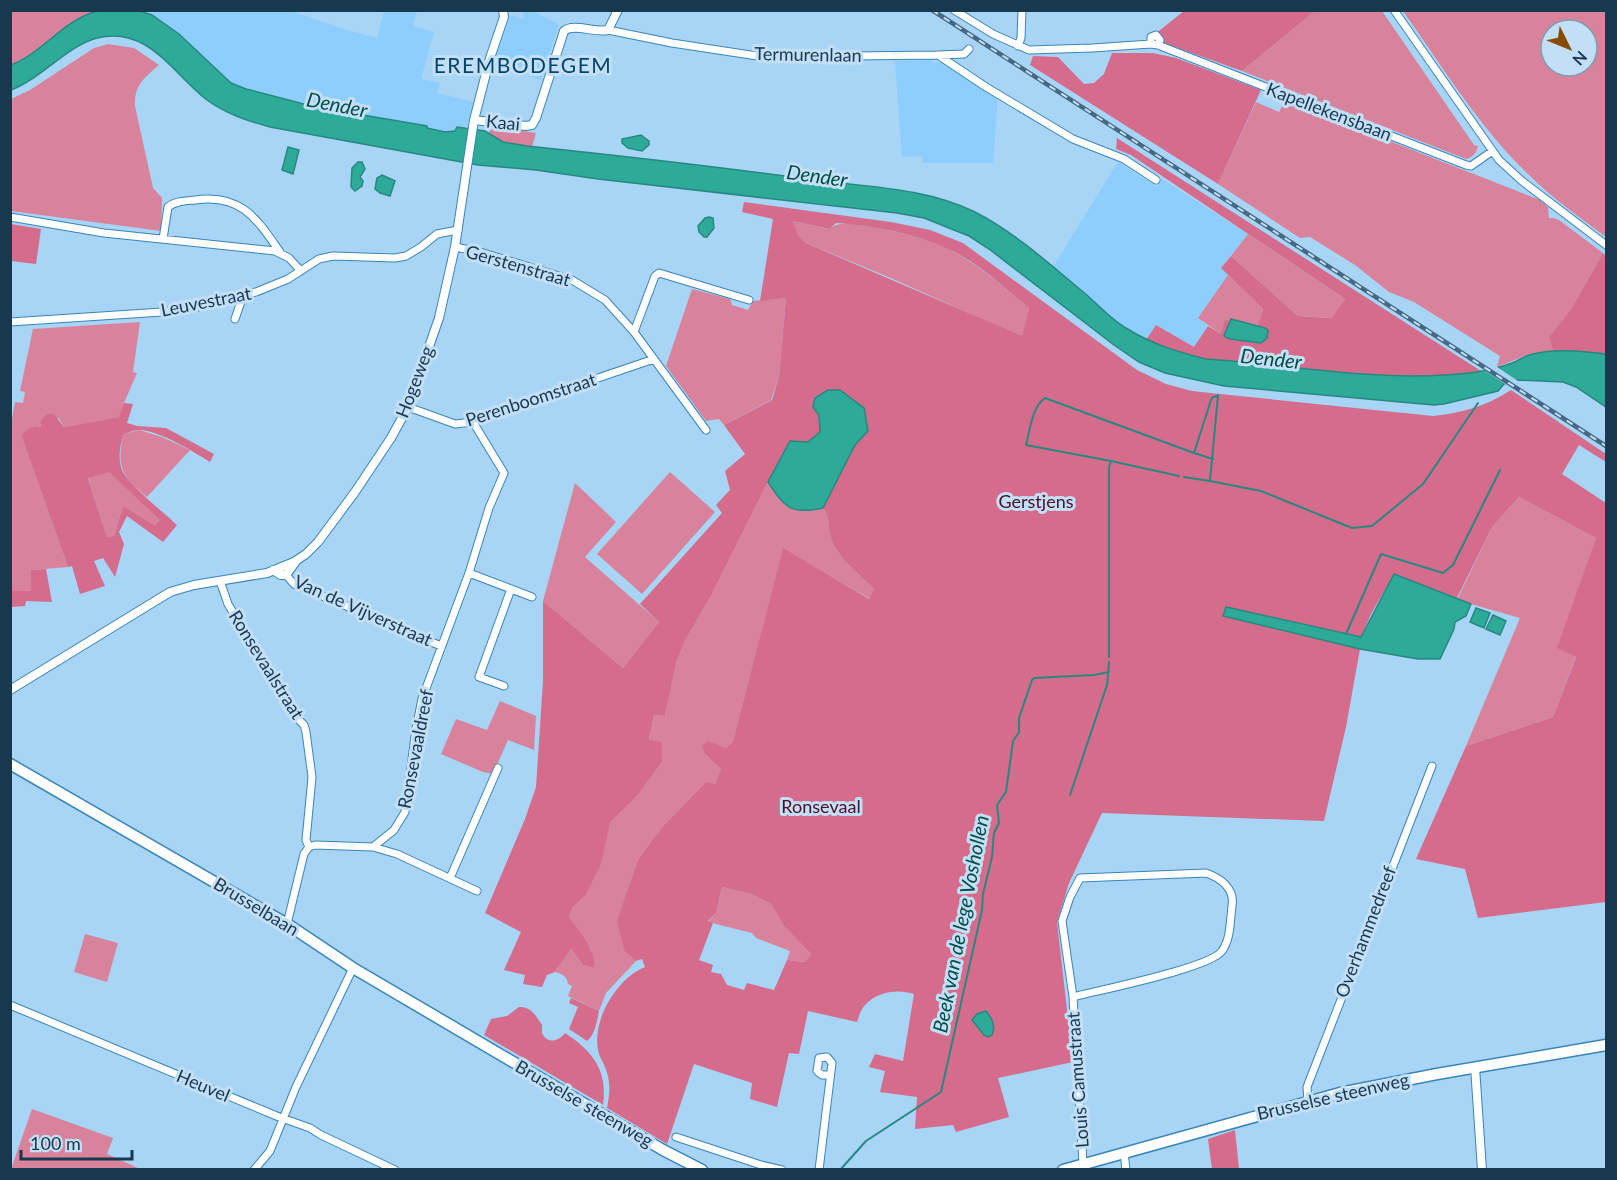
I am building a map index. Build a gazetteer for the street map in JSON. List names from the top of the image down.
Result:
{
  "streets": {
    "main road": ["Brusselbaan", "Brusselse steenweg"],
    "street": [
      "Termurenlaan",
      "Kapellekensbaan",
      "Kaai",
      "Gerstenstraat",
      "Leuvestraat",
      "Hogeweg",
      "Perenboomstraat",
      "Van de Vijverstraat",
      "Ronsevaalstraat",
      "Ronsevaaldreef",
      "Overhammedreef",
      "Louis Camustraat",
      "Heuvel"
    ]
  },
  "crossings": [
    ["Termurenlaan", "Kaai"],
    ["Kaai", "Hogeweg"],
    ["Gerstenstraat", "Hogeweg"],
    ["Gerstenstraat", "Perenboomstraat"],
    ["Leuvestraat", "Hogeweg"],
    ["Hogeweg", "Perenboomstraat"],
    ["Hogeweg", "Van de Vijverstraat"],
    ["Hogeweg", "Ronsevaalstraat"],
    ["Perenboomstraat", "Ronsevaaldreef"],
    ["Van de Vijverstraat", "Ronsevaaldreef"],
    ["Ronsevaalstraat", "Brusselbaan"],
    ["Brusselbaan", "Brusselse steenweg"],
    ["Overhammedreef", "Brusselse steenweg"],
    ["Louis Camustraat", "Brusselse steenweg"]
  ],
  "districts": ["EREMBODEGEM"],
  "water": ["Dender", "Beek van de lege Voshollen"],
  "parks": ["Gerstjens", "Ronsevaal"],
  "scale_bar": "100 m",
  "north": "bottom right"
}
